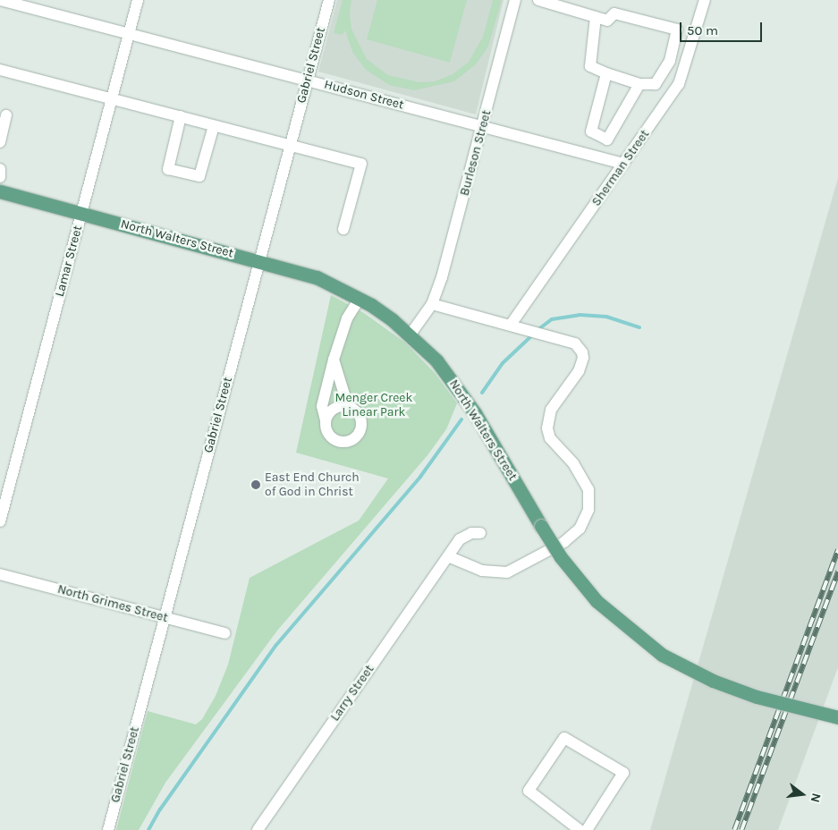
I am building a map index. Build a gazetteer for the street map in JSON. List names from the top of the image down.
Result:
{
  "streets": {
    "main road": ["North Walters Street"],
    "street": [
      "Gabriel Street",
      "Hudson Street",
      "Burleson Street",
      "Sherman Street",
      "Lamar Street",
      "North Grimes Street",
      "Larry Street"
    ]
  },
  "crossings": [
    ["Gabriel Street", "Hudson Street"],
    ["Gabriel Street", "North Walters Street"],
    ["Gabriel Street", "North Grimes Street"],
    ["Hudson Street", "Burleson Street"],
    ["Hudson Street", "Sherman Street"],
    ["Hudson Street", "Lamar Street"],
    ["Burleson Street", "North Walters Street"],
    ["North Walters Street", "Lamar Street"]
  ],
  "parks": ["Menger Creek Linear Park"],
  "places": ["East End Church of God in Christ"],
  "scale_bar": "50 m",
  "north": "right"
}
